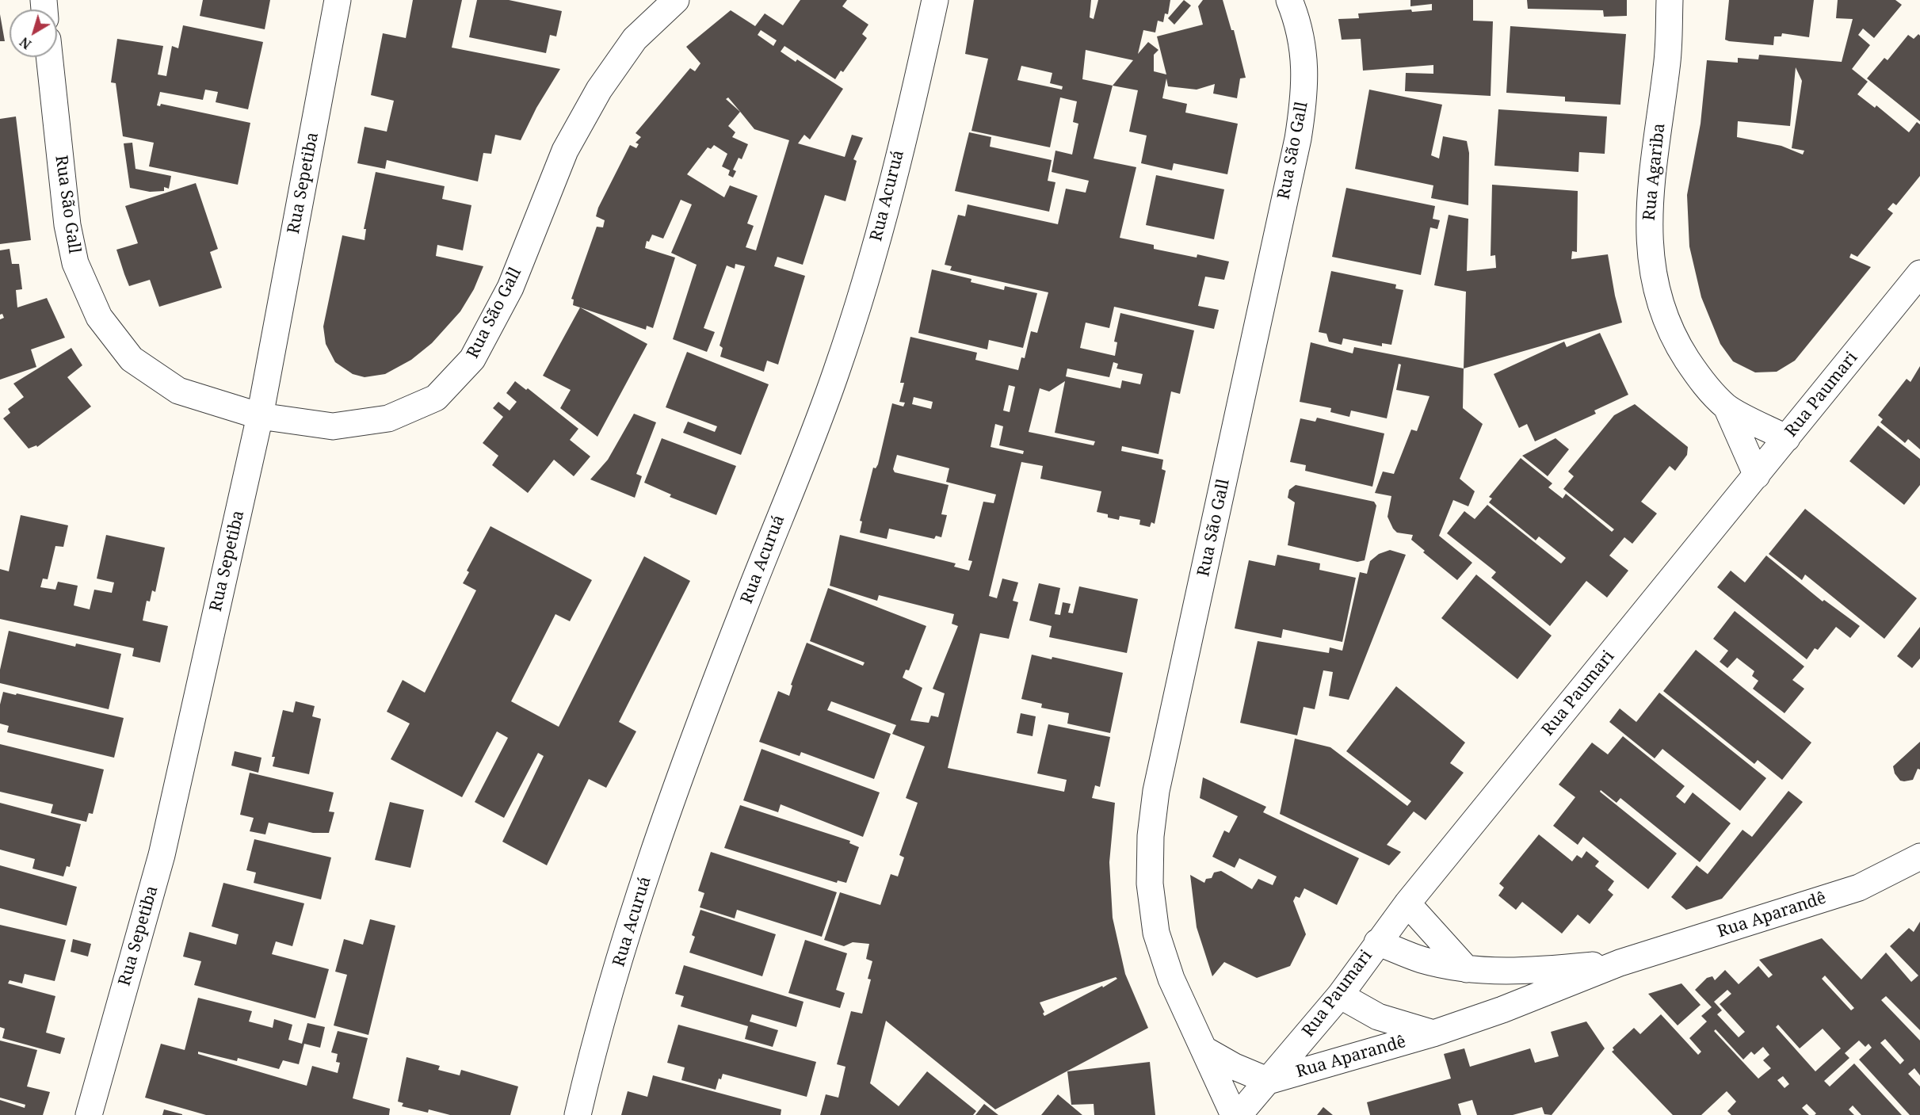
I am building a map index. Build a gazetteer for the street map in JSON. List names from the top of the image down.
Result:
{
  "streets": {
    "street": [
      "Rua São Gall",
      "Rua Agariba",
      "Rua Sepetiba",
      "Rua Acuruá",
      "Rua Paumari",
      "Rua Aparandê"
    ]
  },
  "crossings": [
    ["Rua São Gall", "Rua Sepetiba"],
    ["Rua Agariba", "Rua Paumari"],
    ["Rua Paumari", "Rua Aparandê"]
  ],
  "north": "bottom left"
}
